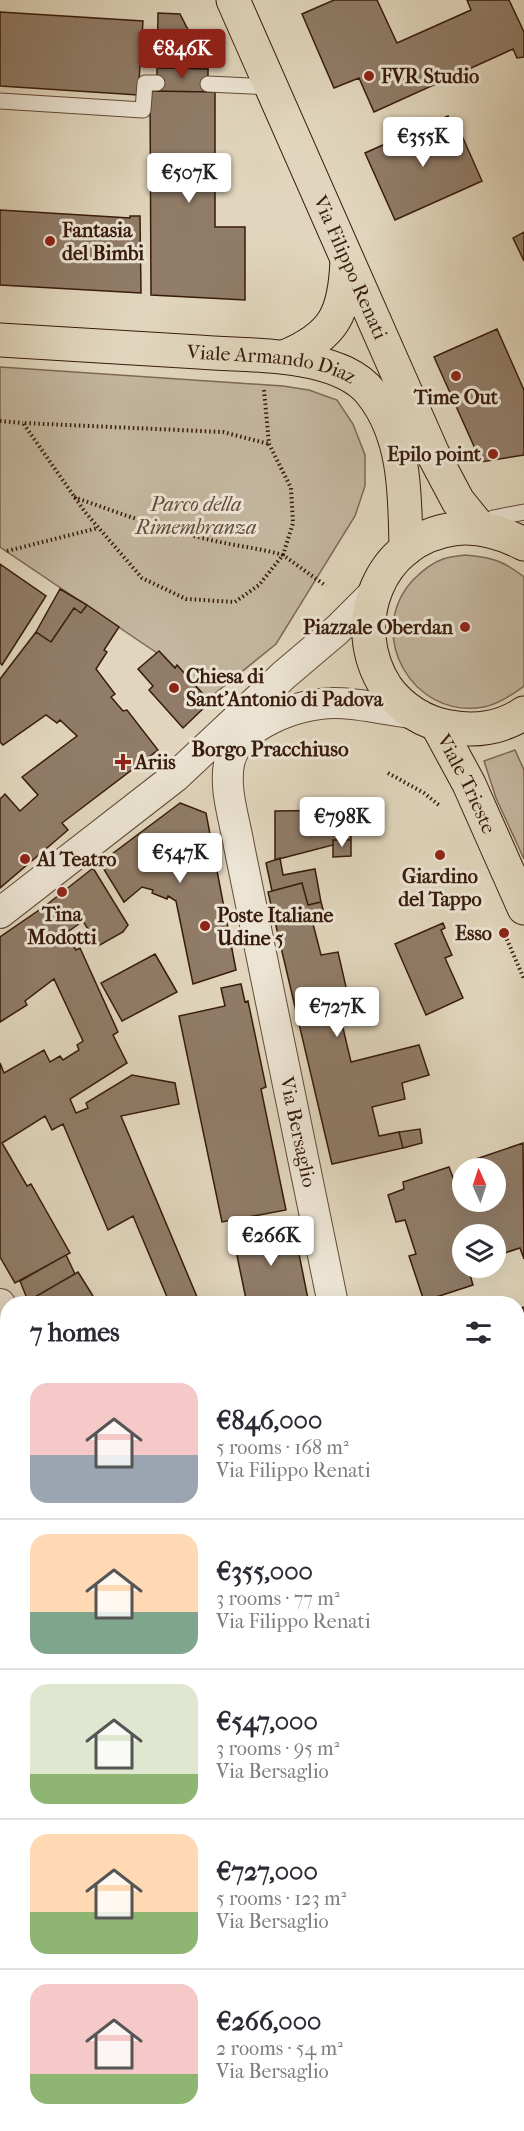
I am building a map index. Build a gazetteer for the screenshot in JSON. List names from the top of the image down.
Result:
{
  "streets": {
    "main road": ["Via Filippo Renati", "Viale Armando Diaz", "Viale Trieste"],
    "street": ["Via Bersaglio"]
  },
  "crossings": [
    ["Via Filippo Renati", "Viale Trieste"],
    ["Viale Armando Diaz", "Viale Trieste"],
    ["Viale Trieste", "Via Bersaglio"]
  ],
  "districts": ["Borgo Pracchiuso"],
  "parks": ["Parco della Rimembranza"],
  "places": {
    "other": [
      "FVR Studio",
      "Fantasia del Bimbi",
      "Time Out",
      "Epilo point",
      "Piazzale Oberdan",
      "Chiesa di Sant'Antonio di Padova",
      "Giardino del Tappo",
      "Al Teatro",
      "Tina Modotti",
      "Poste Italiane Udine 5",
      "Esso"
    ],
    "health": ["Ariis"]
  },
  "north": "top",
  "page": {
    "price": [
      "€846K",
      "€355K",
      "€507K",
      "€798K",
      "€547K",
      "€727K",
      "€266K"
    ],
    "heading": "7 homes",
    "list": [
      {
        "name": "€846,000",
        "note": "5 rooms · 168 m² · Via Filippo Renati"
      },
      {
        "name": "€355,000",
        "note": "3 rooms · 77 m² · Via Filippo Renati"
      },
      {
        "name": "€547,000",
        "note": "3 rooms · 95 m² · Via Bersaglio"
      },
      {
        "name": "€727,000",
        "note": "5 rooms · 123 m² · Via Bersaglio"
      },
      {
        "name": "€266,000",
        "note": "2 rooms · 54 m² · Via Bersaglio"
      }
    ]
  }
}
